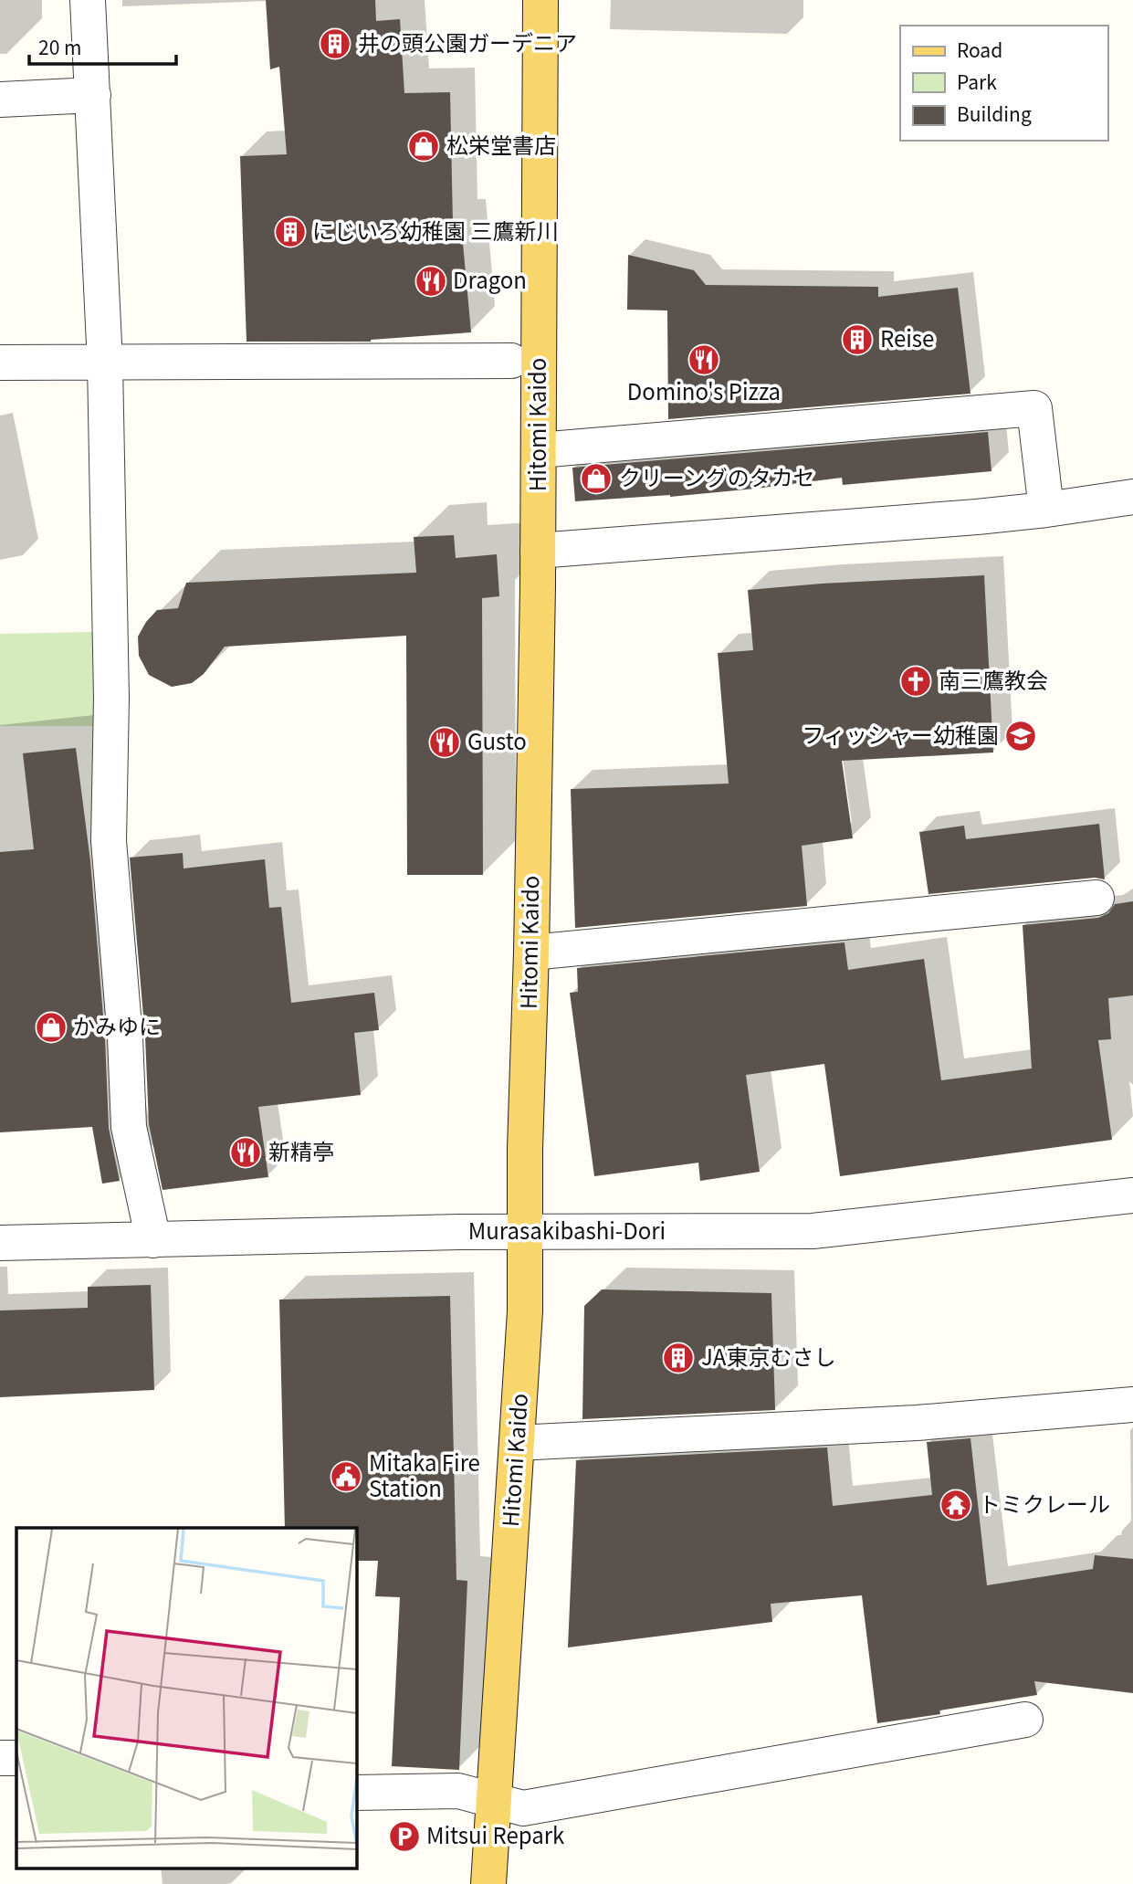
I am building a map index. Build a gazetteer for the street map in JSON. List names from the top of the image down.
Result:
{
  "streets": {
    "main road": ["Hitomi Kaido"],
    "street": ["Murasakibashi-Dori"]
  },
  "crossings": [
    ["Hitomi Kaido", "Murasakibashi-Dori"]
  ],
  "places": {
    "building": [
      "井の頭公園ガーデニア",
      "にじいろ幼稚園 三鷹新川",
      "Reise",
      "JA東京むさし"
    ],
    "shop": ["松栄堂書店", "クリーングのタカセ", "かみゆに"],
    "restaurant": [
      "Dragon",
      "Domino's Pizza",
      "Gusto",
      "新精亭"
    ],
    "church": ["南三鷹教会"],
    "school or university": ["フィッシャー幼稚園"],
    "public building": ["Mitaka Fire Station"],
    "temple": ["トミクレール"],
    "parking": ["Mitsui Repark"]
  },
  "legend": ["Road", "Park", "Building"],
  "scale_bar": "20 m"
}
